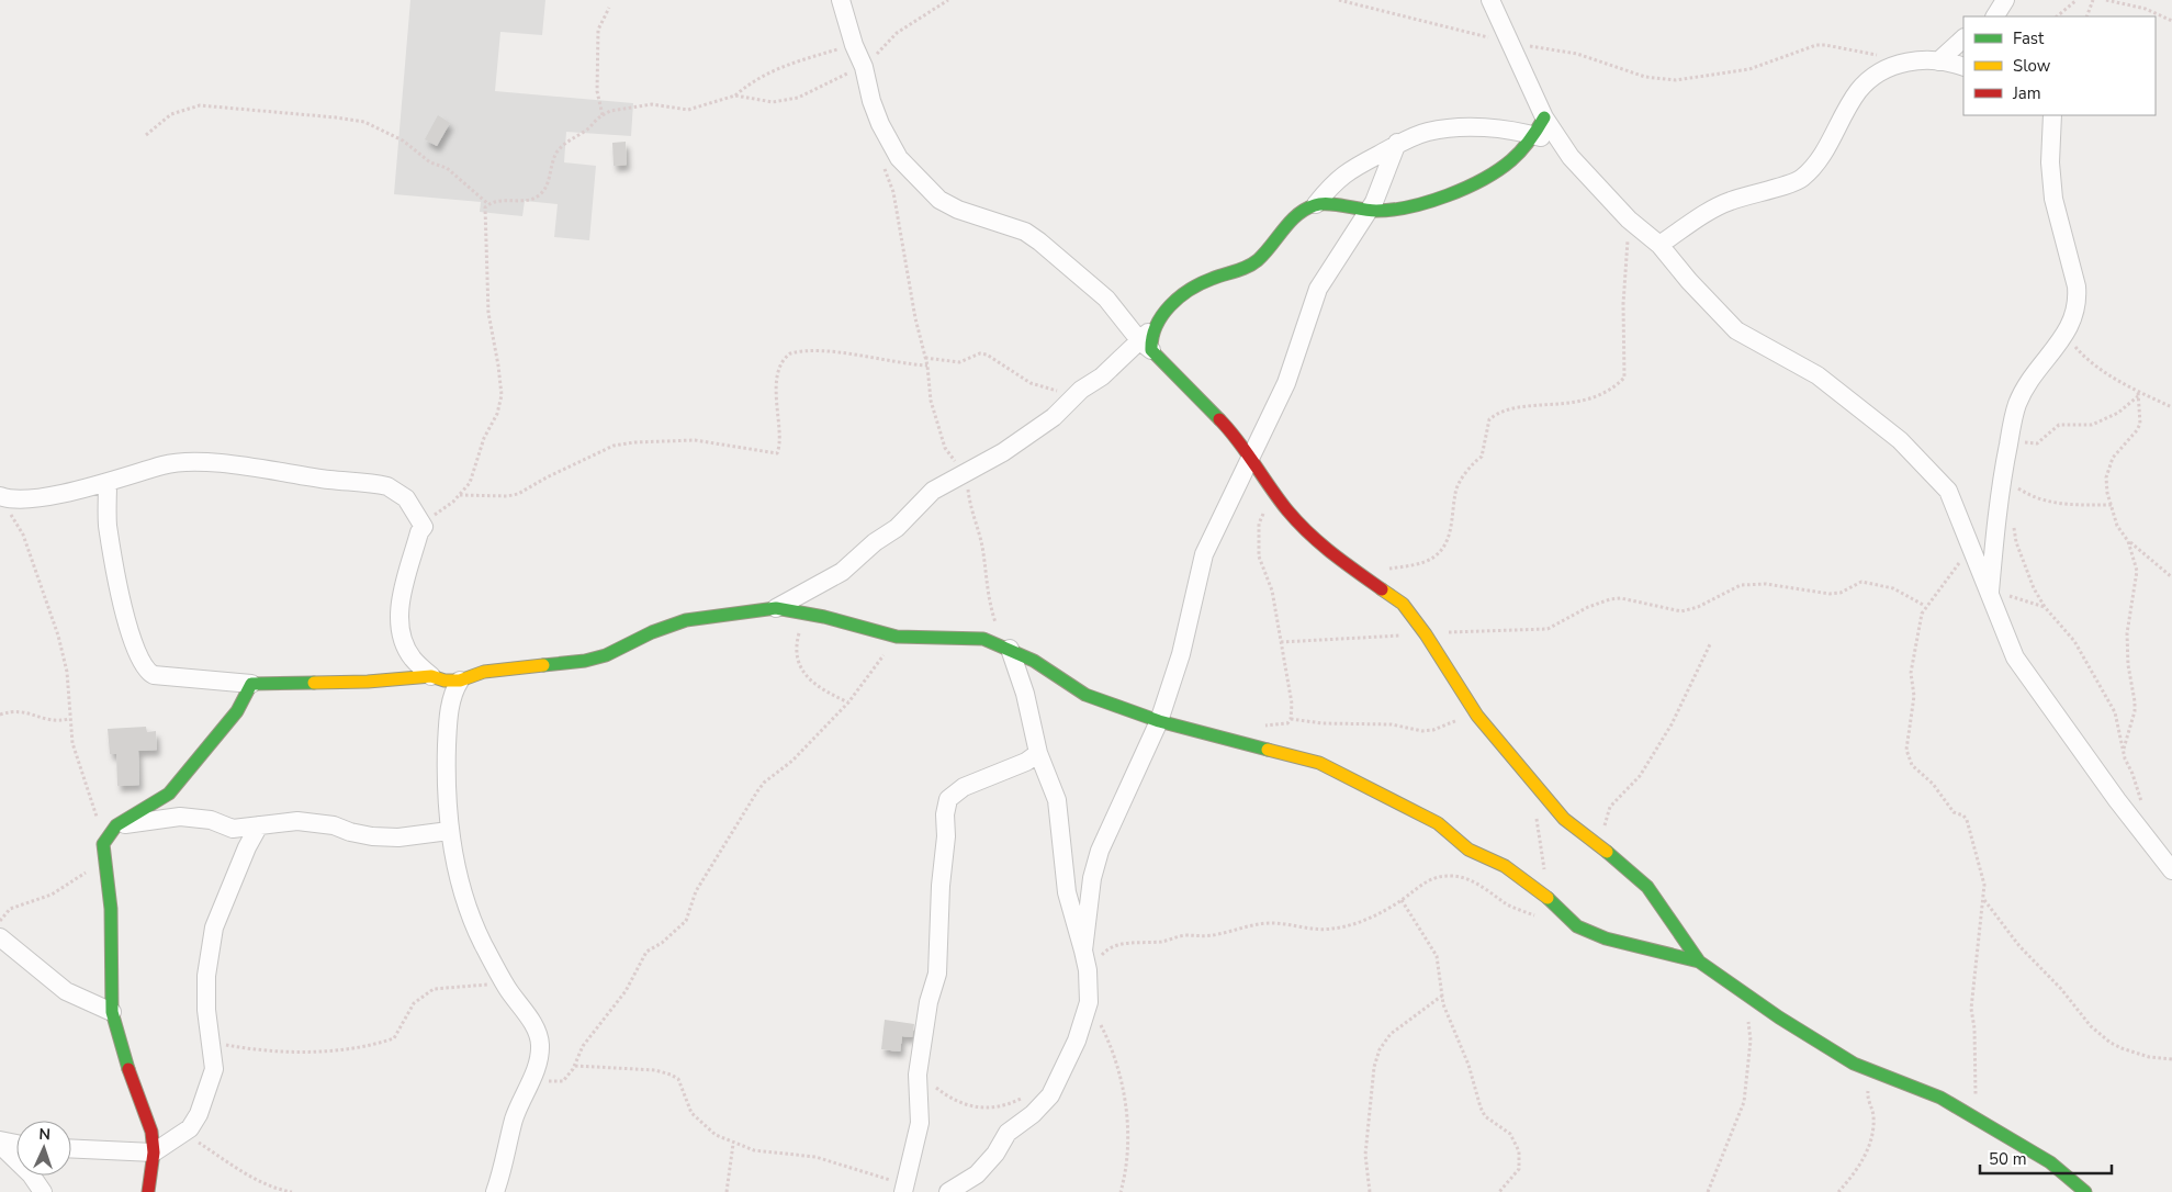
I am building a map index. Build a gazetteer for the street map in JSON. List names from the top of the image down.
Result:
{
  "legend": ["Fast", "Slow", "Jam"],
  "scale_bar": "50 m",
  "north": "top"
}
